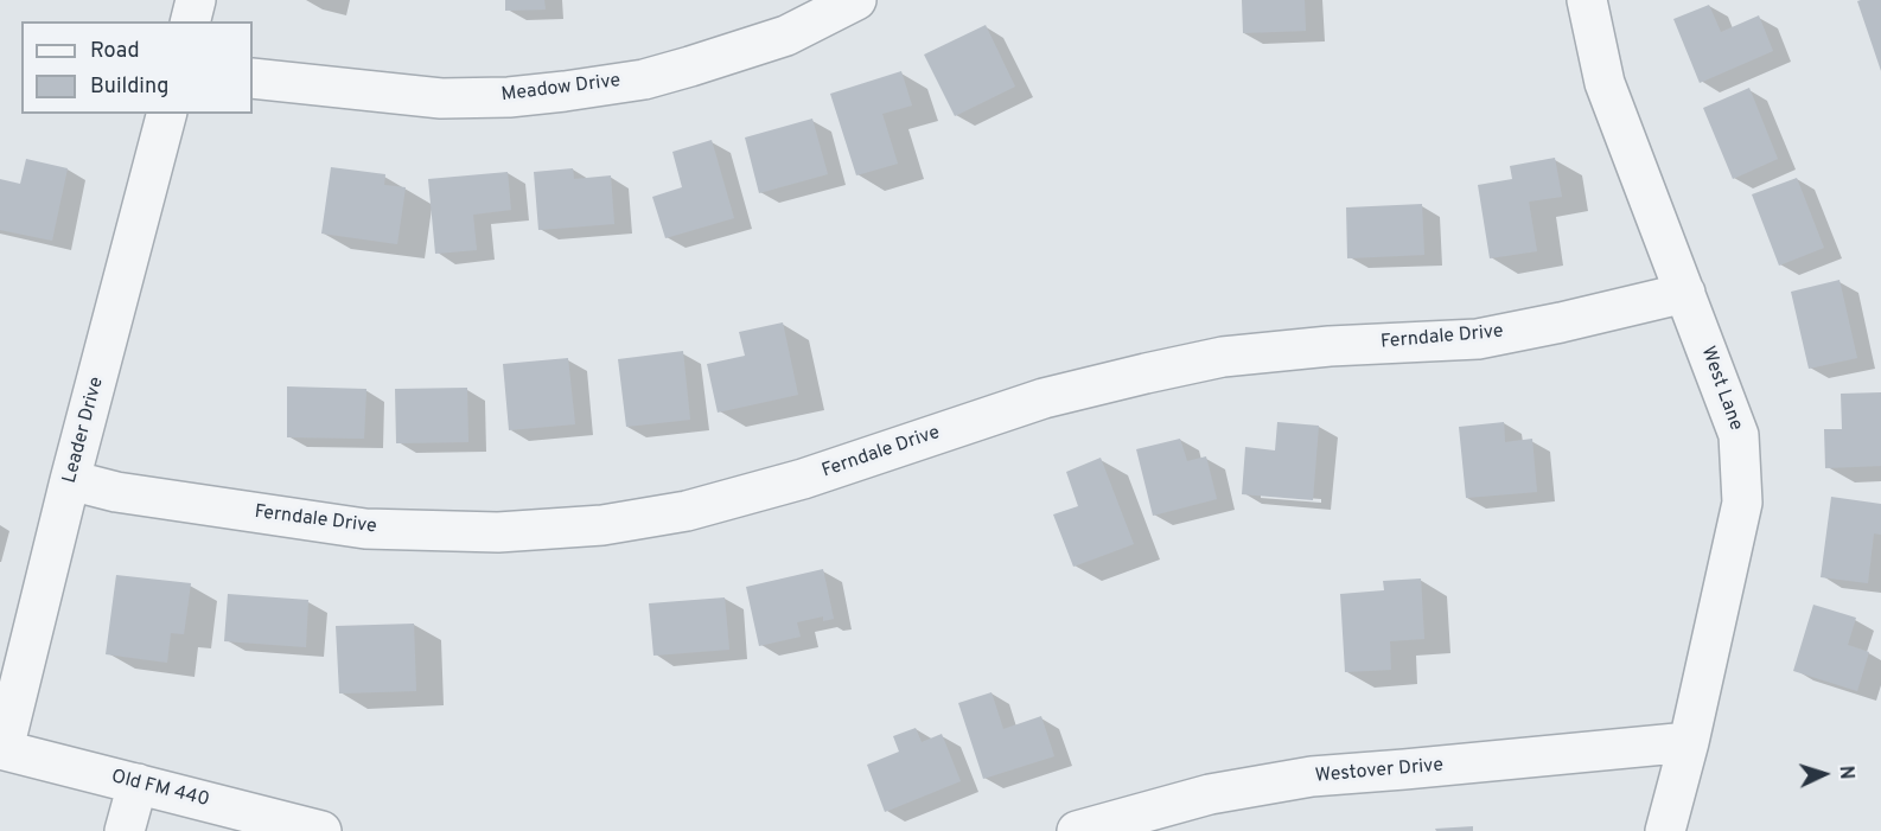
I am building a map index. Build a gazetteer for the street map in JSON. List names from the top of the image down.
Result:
{
  "streets": {
    "street": [
      "Meadow Drive",
      "Ferndale Drive",
      "West Lane",
      "Leader Drive",
      "Westover Drive",
      "Old FM 440"
    ]
  },
  "crossings": [
    ["Ferndale Drive", "West Lane"],
    ["Ferndale Drive", "Leader Drive"],
    ["West Lane", "Westover Drive"],
    ["Leader Drive", "Old FM 440"]
  ],
  "legend": ["Road", "Building"],
  "north": "right"
}
